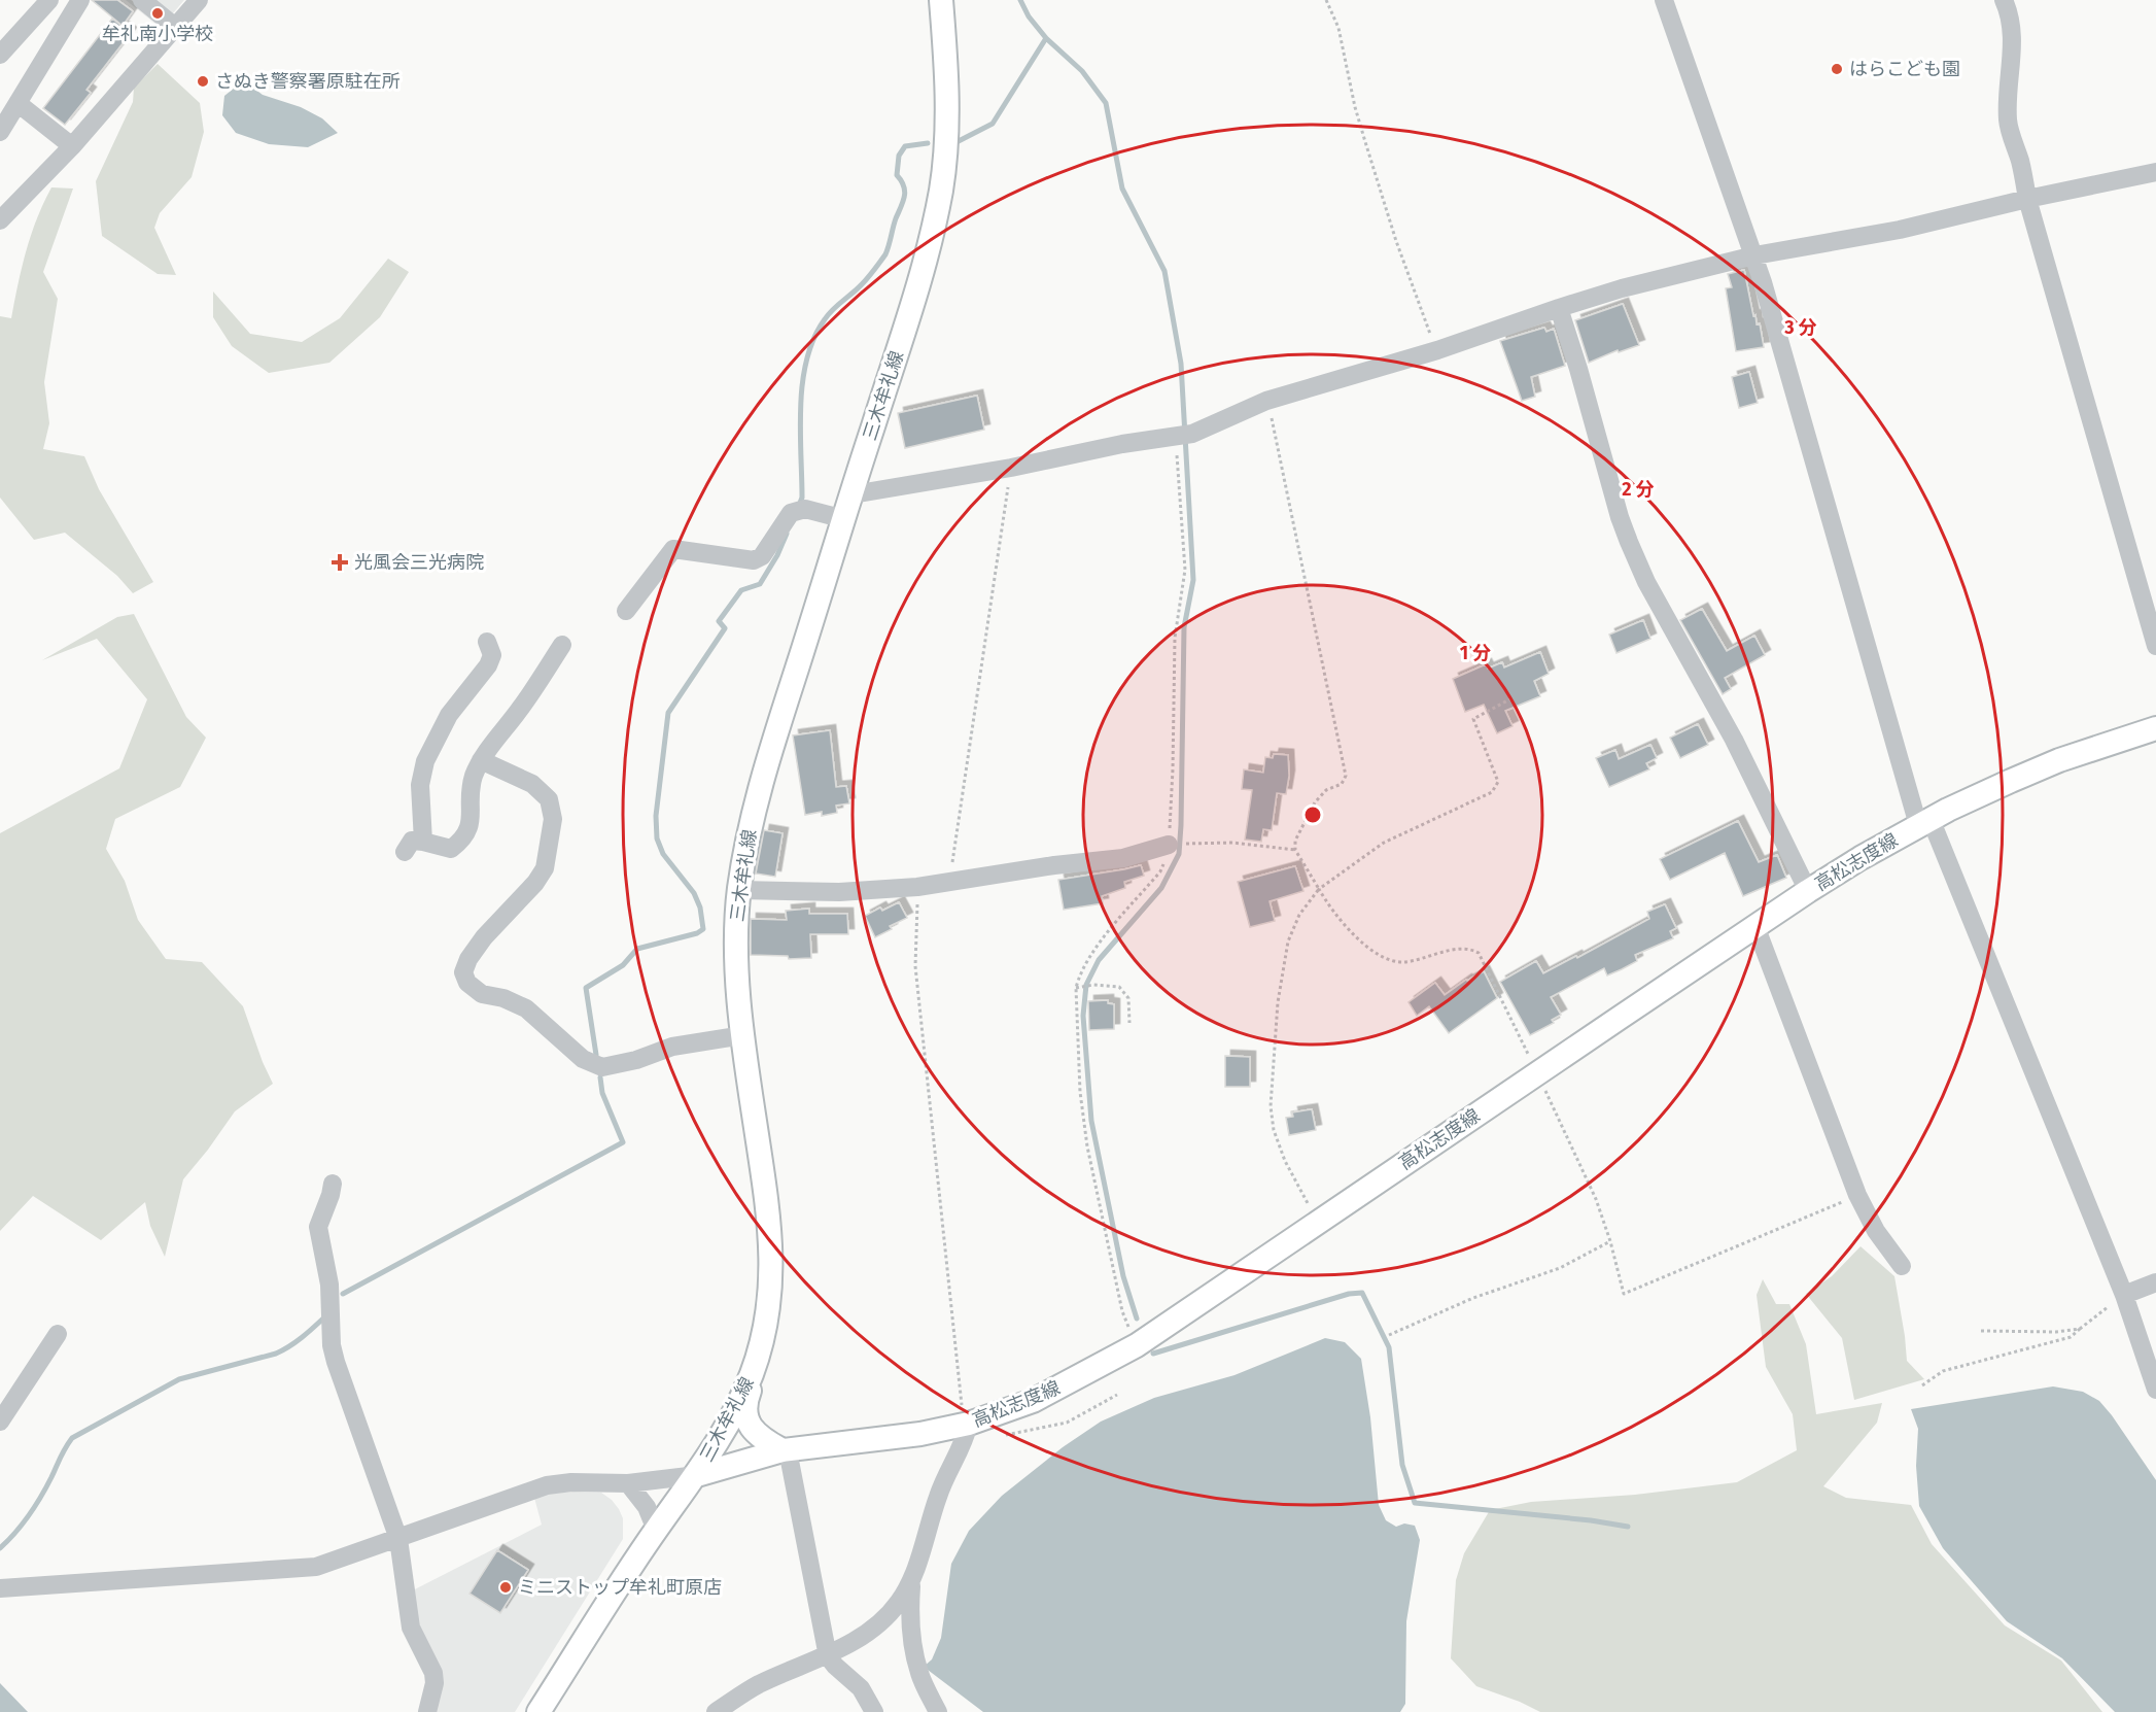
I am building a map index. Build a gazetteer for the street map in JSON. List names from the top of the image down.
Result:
{
  "streets": {
    "main road": ["三木牟礼線", "高松志度線"]
  },
  "crossings": [
    ["三木牟礼線", "高松志度線"]
  ],
  "places": {
    "other": [
      "牟礼南小学校",
      "はらこども園",
      "さぬき警察署原駐在所",
      "ミニストップ牟礼町原店"
    ],
    "health": ["光風会三光病院"]
  },
  "rings": ["3 分", "2 分", "1 分"]
}
